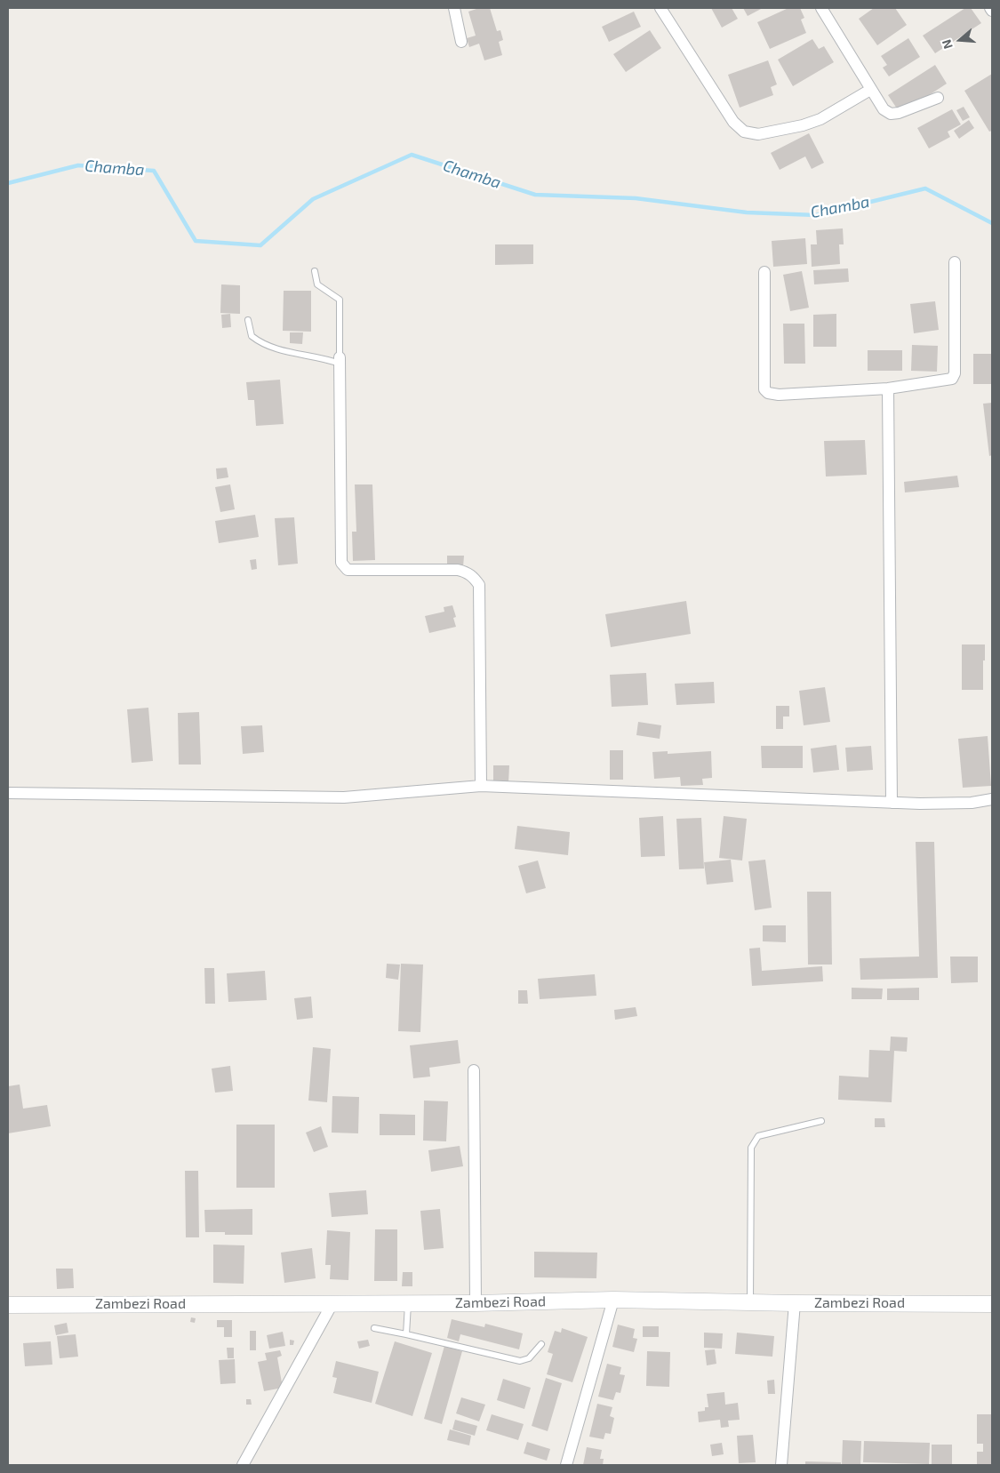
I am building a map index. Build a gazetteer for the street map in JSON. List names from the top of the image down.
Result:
{
  "streets": {
    "main road": ["Zambezi Road"]
  },
  "water": ["Chamba"],
  "north": "left"
}
